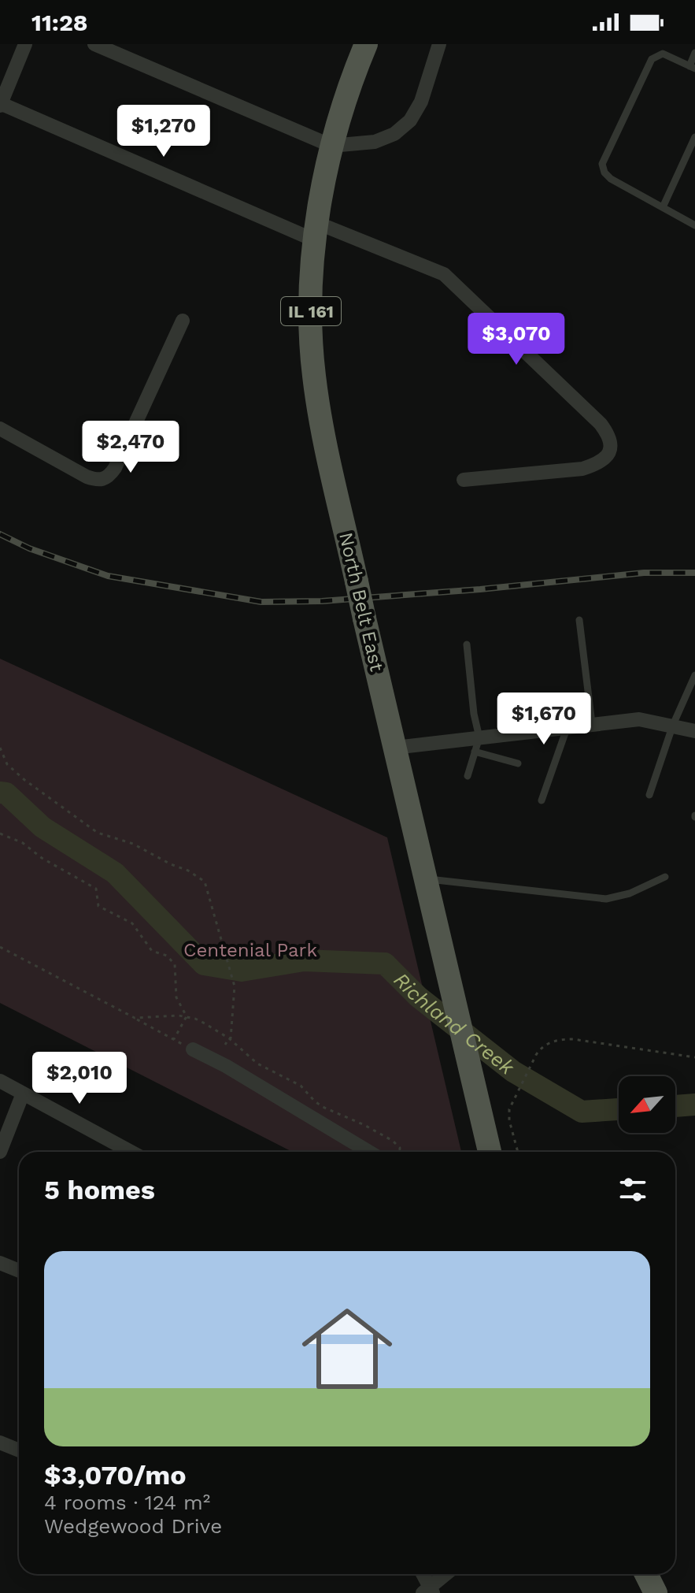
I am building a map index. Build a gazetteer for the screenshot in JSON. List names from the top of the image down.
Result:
{
  "streets": {
    "main road": ["IL 161", "North Belt East"]
  },
  "water": ["Richland Creek"],
  "parks": ["Centenial Park"],
  "north": "bottom left",
  "page": {
    "status": "11:28",
    "price": [
      "$1,270",
      "$3,070",
      "$2,470",
      "$1,670",
      "$2,010"
    ],
    "heading": "5 homes",
    "list": [
      {
        "name": "$3,070/mo",
        "note": "4 rooms · 124 m² · Wedgewood Drive"
      }
    ]
  }
}
